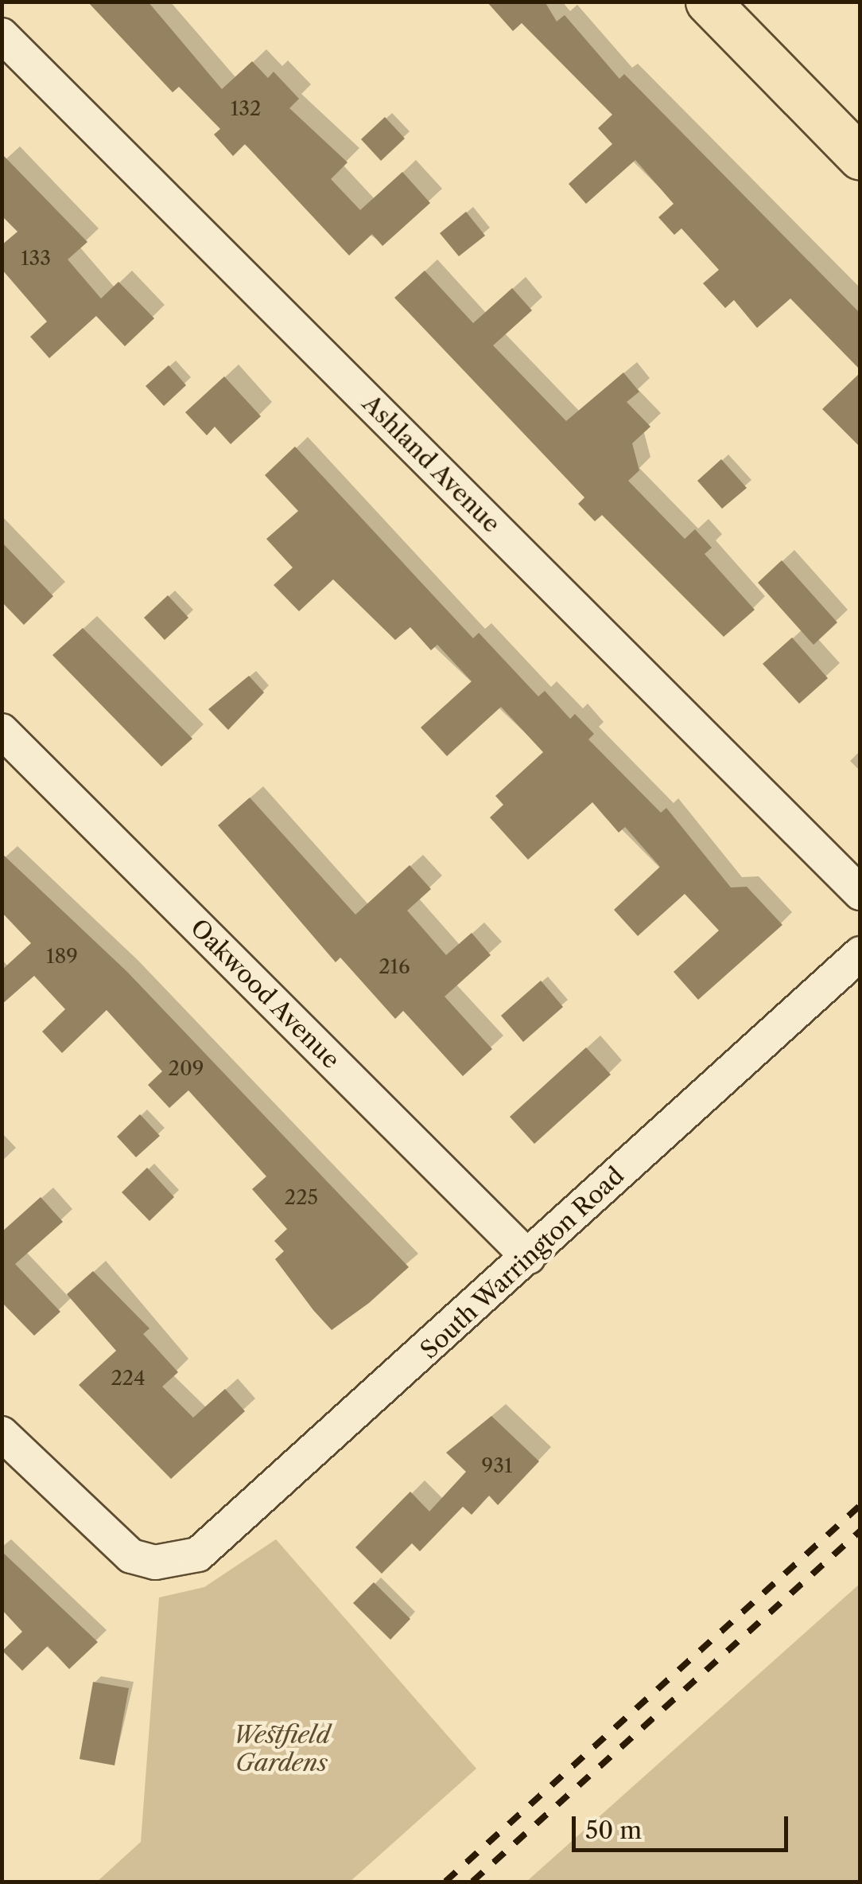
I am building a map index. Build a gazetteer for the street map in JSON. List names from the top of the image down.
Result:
{
  "streets": {
    "street": ["Ashland Avenue", "Oakwood Avenue", "South Warrington Road"]
  },
  "crossings": [
    ["Oakwood Avenue", "South Warrington Road"]
  ],
  "parks": ["Westfield Gardens"],
  "house_numbers": [
    "132",
    "133",
    "189",
    "216",
    "209",
    "225",
    "224",
    "931"
  ],
  "scale_bar": "50 m"
}
